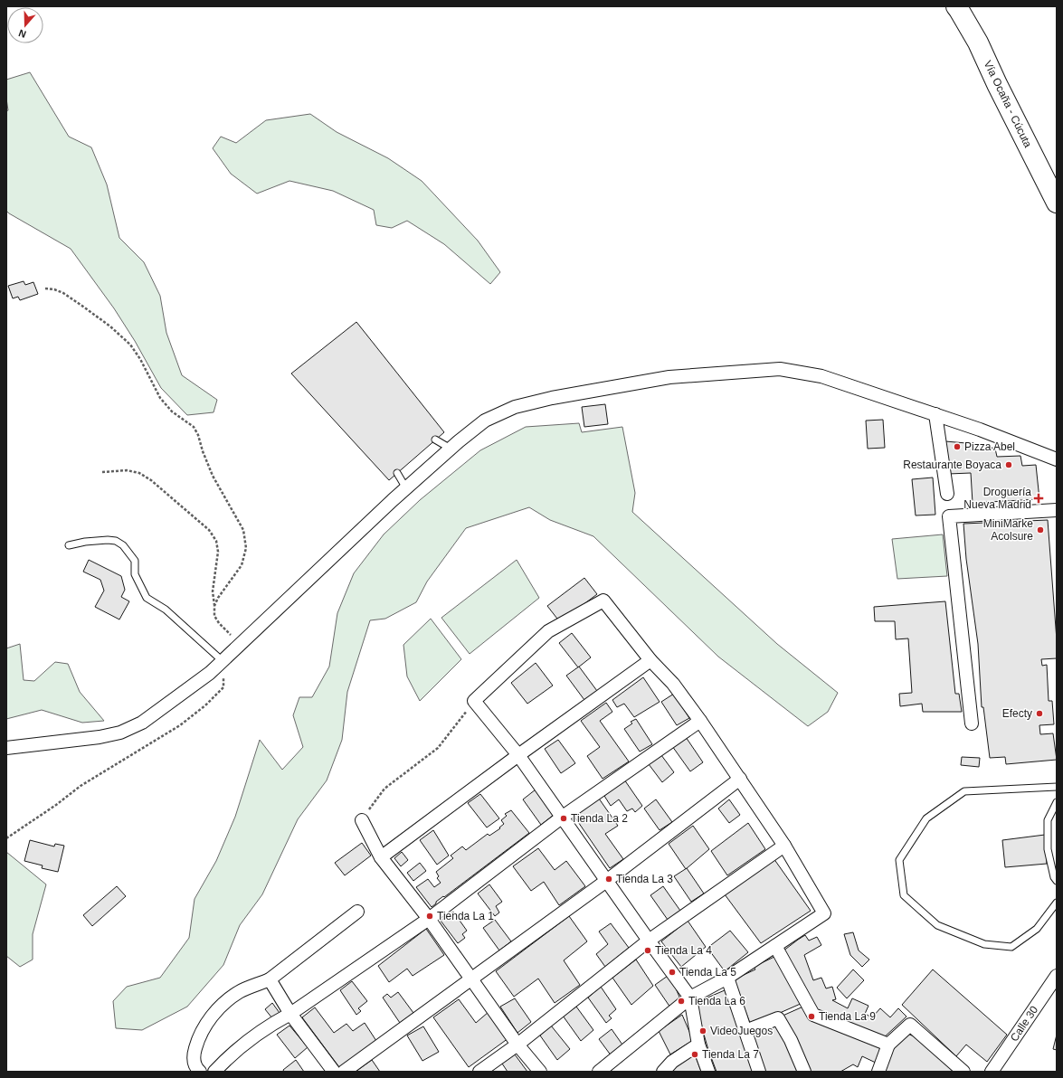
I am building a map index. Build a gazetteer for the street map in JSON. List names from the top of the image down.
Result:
{
  "streets": {
    "main road": ["Vía Ocaña - Cúcuta"],
    "street": ["Calle 30"]
  },
  "places": {
    "other": [
      "Pizza Abel",
      "Restaurante Boyaca",
      "MiniMarke Acolsure",
      "Efecty",
      "Tienda La 2",
      "Tienda La 3",
      "Tienda La 1",
      "Tienda La 4",
      "Tienda La 5",
      "Tienda La 6",
      "Tienda La 9",
      "VideoJuegos",
      "Tienda La 7"
    ],
    "health": ["Droguería Nueva Madrid"]
  },
  "north": "bottom"
}
